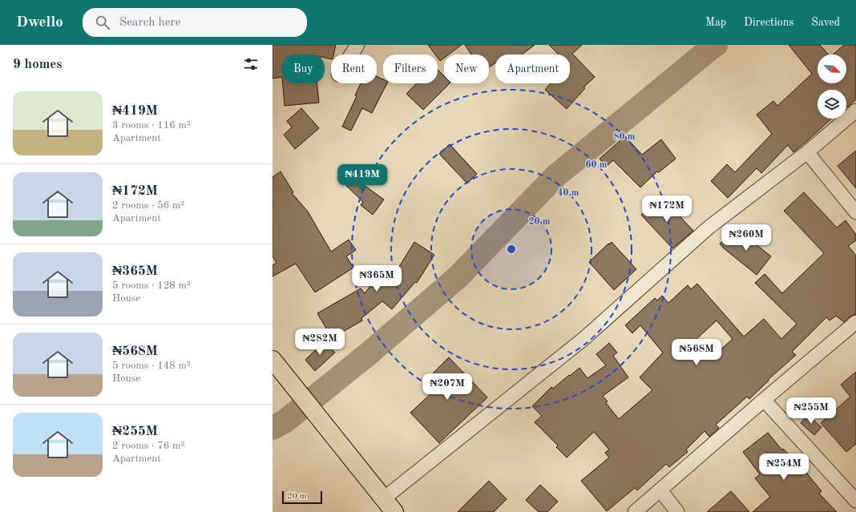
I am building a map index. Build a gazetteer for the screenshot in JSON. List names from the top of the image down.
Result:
{
  "scale_bar": "20 m",
  "north": "bottom right",
  "page": {
    "header": "Dwello",
    "search": "Search here",
    "nav": ["Map", "Directions", "Saved"],
    "heading": "9 homes",
    "chip": [
      "Buy",
      "Rent",
      "Filters",
      "New",
      "Apartment"
    ],
    "list": [
      {
        "name": "₦419M",
        "note": "3 rooms · 116 m² · Apartment"
      },
      {
        "name": "₦172M",
        "note": "2 rooms · 56 m² · Apartment"
      },
      {
        "name": "₦365M",
        "note": "5 rooms · 128 m² · House"
      },
      {
        "name": "₦568M",
        "note": "5 rooms · 148 m² · House"
      },
      {
        "name": "₦255M",
        "note": "2 rooms · 76 m² · Apartment"
      }
    ],
    "price": [
      "₦419M",
      "₦172M",
      "₦260M",
      "₦365M",
      "₦282M",
      "₦568M",
      "₦207M",
      "₦255M",
      "₦254M"
    ],
    "scale": "20 m"
  },
  "rings": [
    "80 m",
    "60 m",
    "40 m",
    "20 m"
  ]
}
